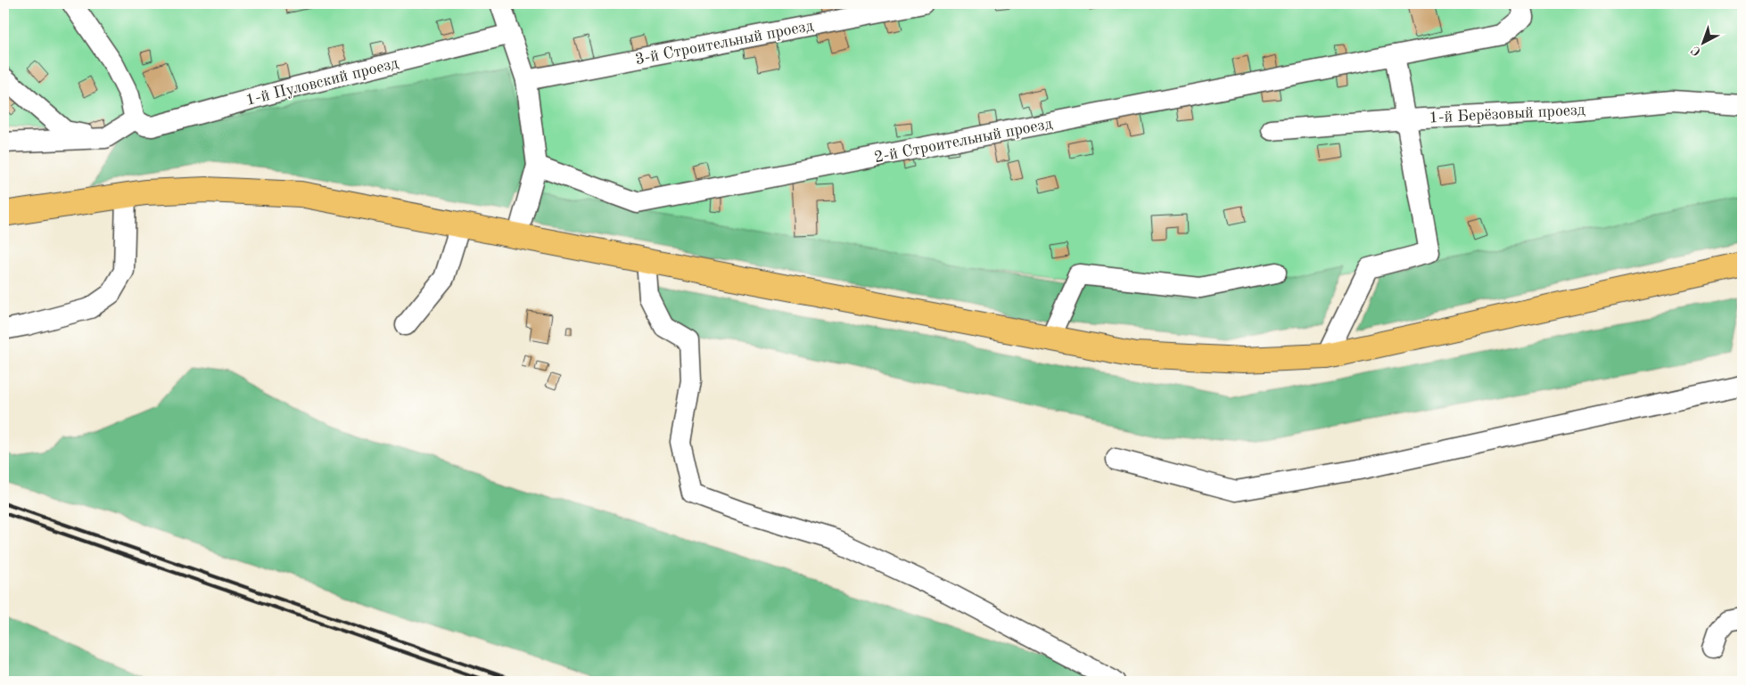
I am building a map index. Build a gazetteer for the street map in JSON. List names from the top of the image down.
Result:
{
  "streets": {
    "street": [
      "3-й Строительный проезд",
      "1-й Пуловский проезд",
      "1-й Берёзовый проезд",
      "2-й Строительный проезд"
    ]
  },
  "north": "bottom left"
}
